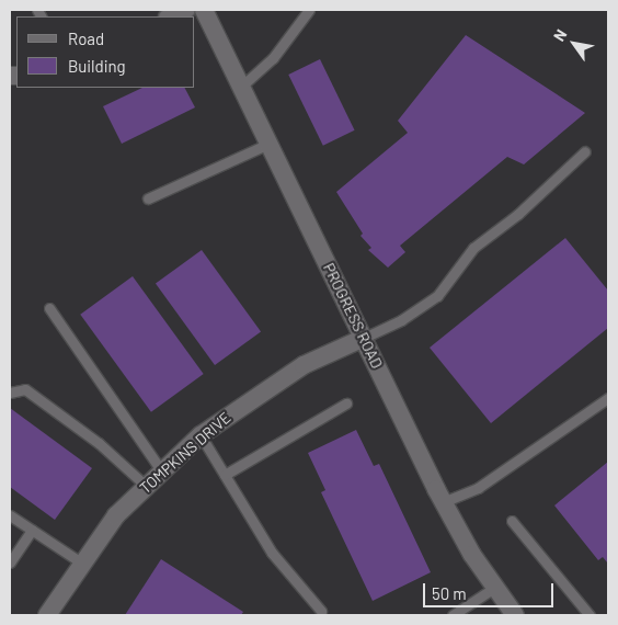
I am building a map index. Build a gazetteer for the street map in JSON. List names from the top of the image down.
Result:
{
  "streets": {
    "street": ["PROGRESS ROAD", "TOMPKINS DRIVE"]
  },
  "crossings": [
    ["PROGRESS ROAD", "TOMPKINS DRIVE"]
  ],
  "legend": ["Road", "Building"],
  "scale_bar": "50 m",
  "north": "top left"
}
